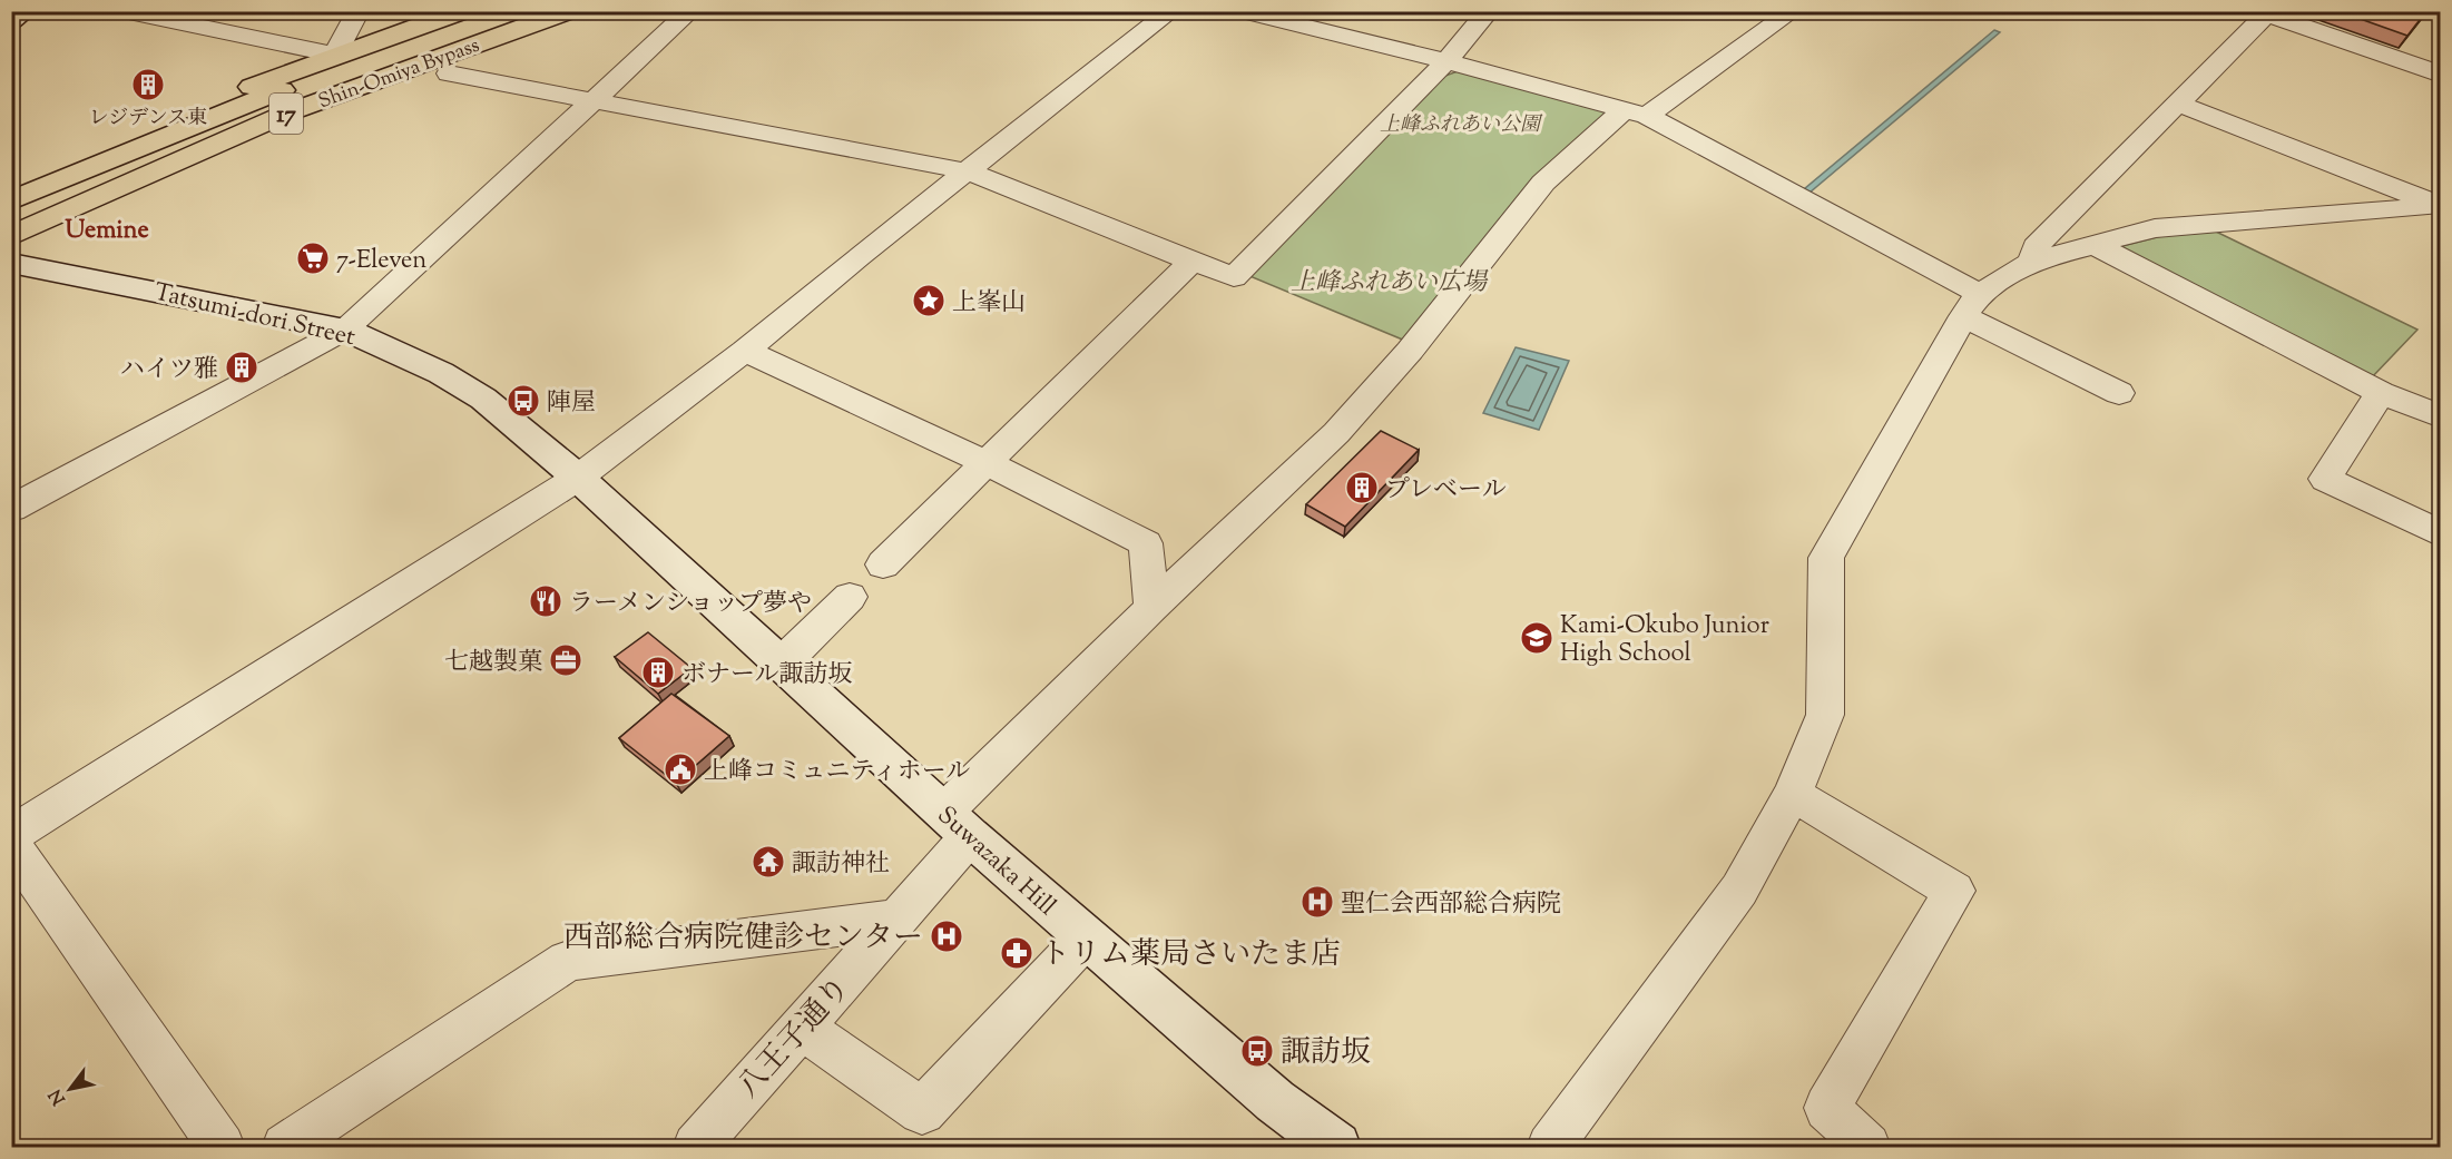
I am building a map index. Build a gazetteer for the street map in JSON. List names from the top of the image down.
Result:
{
  "streets": {
    "highway": ["Shin-Omiya Bypass", "17"],
    "main road": ["Tatsumi-dori Street", "Suwazaka Hill"],
    "street": ["八王子通り"]
  },
  "crossings": [
    ["Tatsumi-dori Street", "Suwazaka Hill"],
    ["Suwazaka Hill", "八王子通り"]
  ],
  "districts": ["Uemine"],
  "parks": ["上峰ふれあい公園", "上峰ふれあい広場"],
  "places": {
    "building": [
      "レジデンス東",
      "ハイツ雅",
      "プレベール",
      "ボナール諏訪坂"
    ],
    "supermarket": ["7-Eleven"],
    "place": ["上峯山"],
    "bus stop": ["陣屋", "諏訪坂"],
    "restaurant": ["ラーメンショップ夢や"],
    "school or university": ["Kami-Okubo Junior High School"],
    "office": ["七越製菓"],
    "public building": ["上峰コミュニティホール"],
    "temple": ["諏訪神社"],
    "hospital": ["聖仁会西部総合病院", "西部総合病院健診センター"],
    "pharmacy": ["トリム薬局さいたま店"]
  },
  "north": "bottom left"
}
